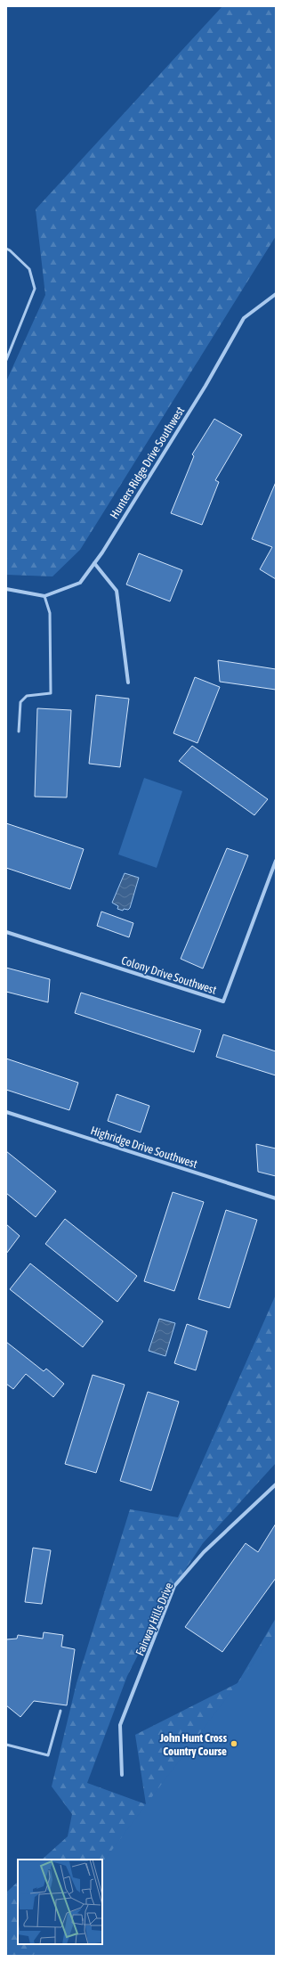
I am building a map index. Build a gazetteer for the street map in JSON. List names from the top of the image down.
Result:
{
  "streets": {
    "street": [
      "Hunters Ridge Drive Southwest",
      "Colony Drive Southwest",
      "Highridge Drive Southwest",
      "Fairway Hills Drive"
    ]
  },
  "places": ["John Hunt Cross Country Course"]
}
